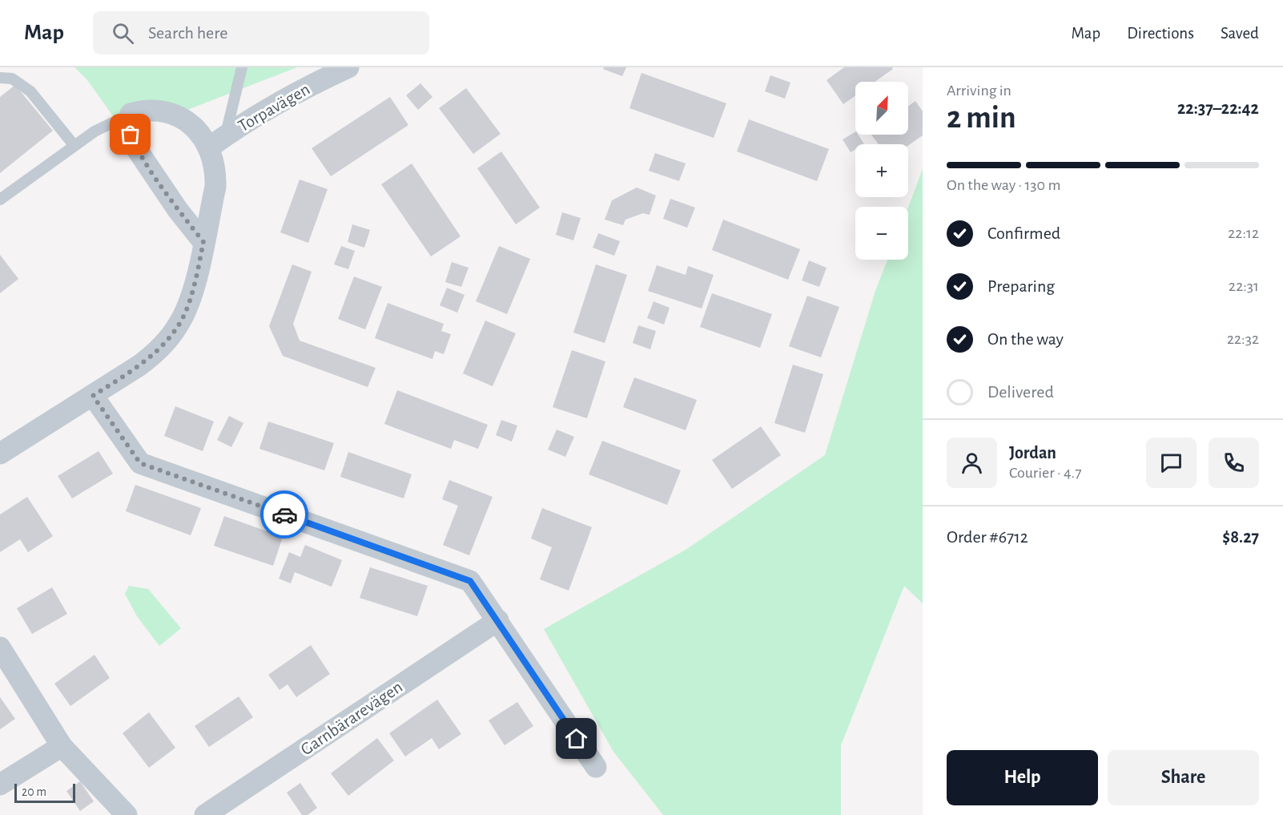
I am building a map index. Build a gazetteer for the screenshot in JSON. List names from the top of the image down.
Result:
{
  "streets": {
    "street": ["Torpavägen", "Garnbärarevägen"]
  },
  "scale_bar": "20 m",
  "north": "top right",
  "page": {
    "header": "Map",
    "search": "Search here",
    "nav": ["Map", "Directions", "Saved"],
    "heading": ["2 min", "Arriving in", "22:37–22:42"],
    "panel": [
      "Jordan",
      "Courier · 4.7",
      "Order #6712",
      "$8.27"
    ],
    "map_buttons": ["+", "−"],
    "bar": "On the way · 130 m",
    "list": [
      ["Confirmed", "22:12"],
      ["Preparing", "22:31"],
      ["On the way", "22:32"],
      "Delivered"
    ],
    "buttons": ["Help", "Share"],
    "scale": "20 m"
  }
}
